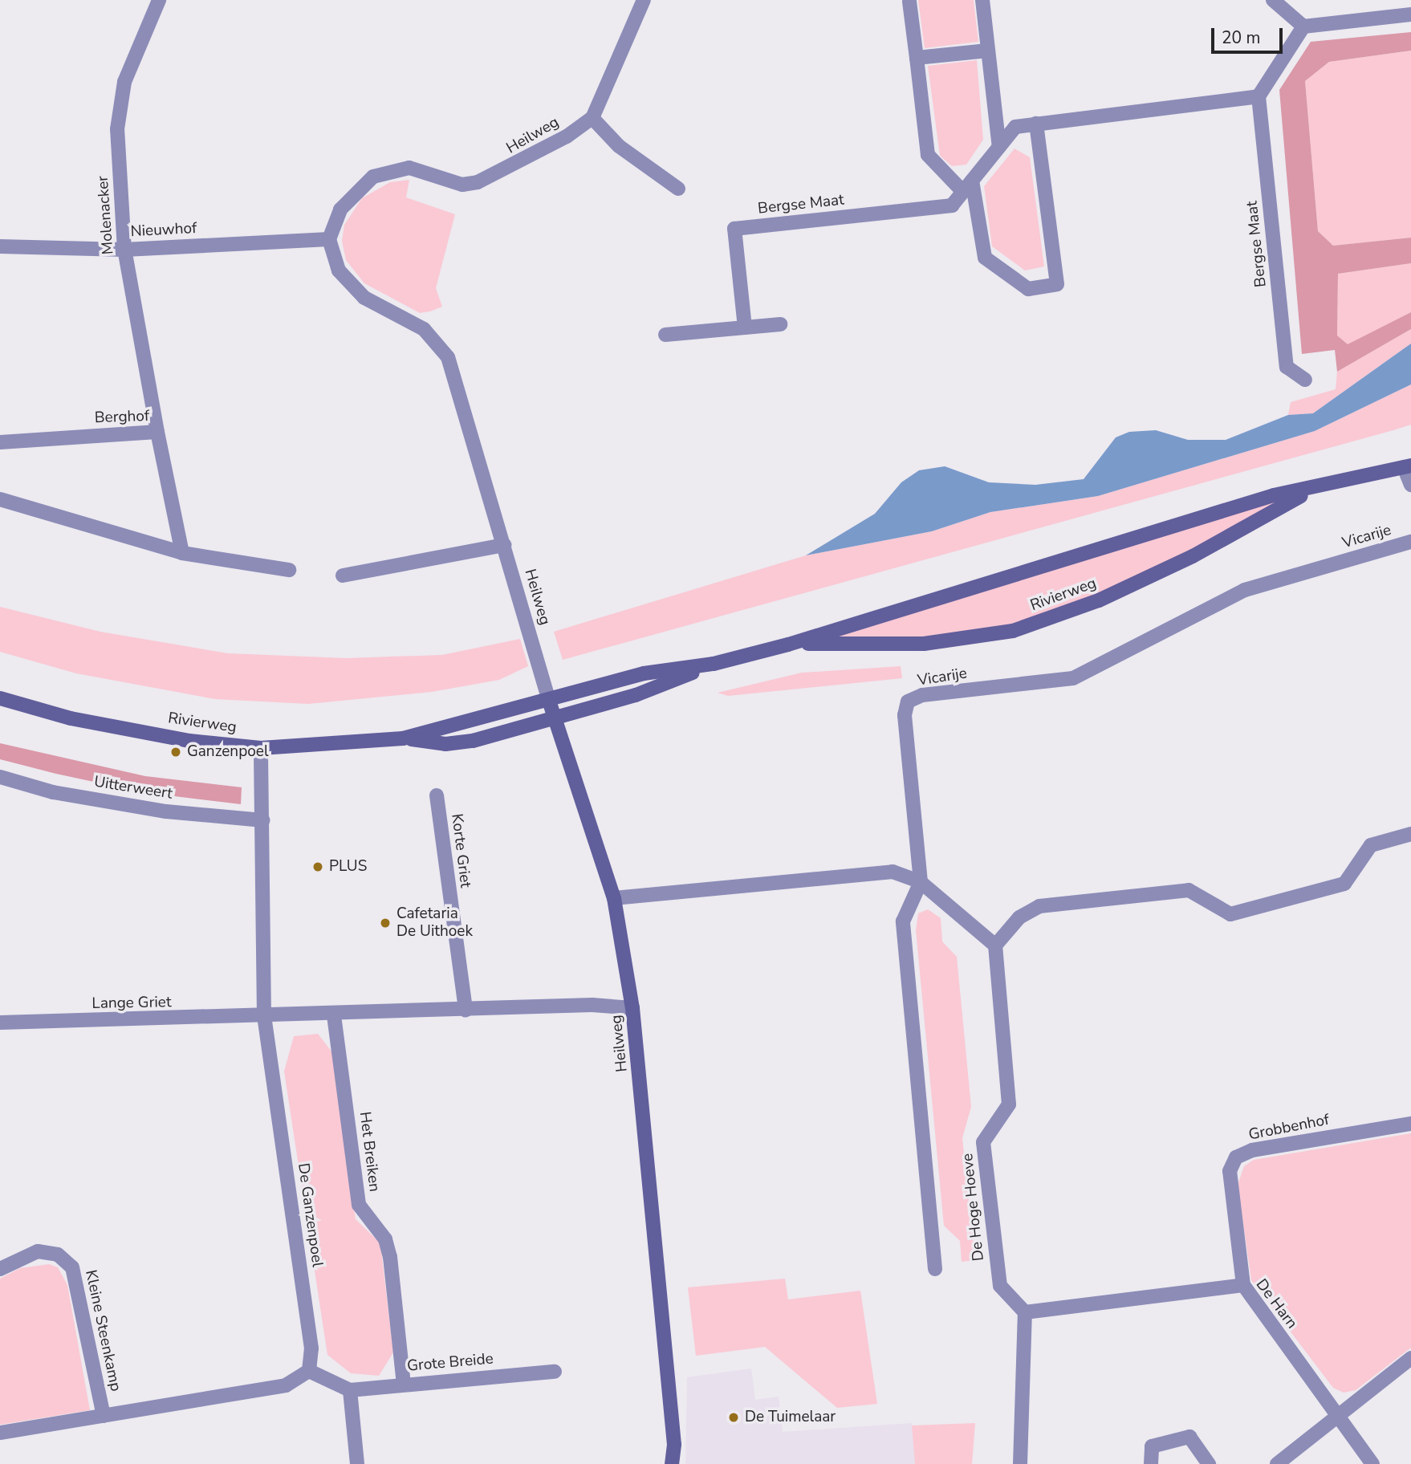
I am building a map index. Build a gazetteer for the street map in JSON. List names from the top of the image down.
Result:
{
  "streets": {
    "street": [
      "Heilweg",
      "Bergse Maat",
      "Molenacker",
      "Nieuwhof",
      "Berghof",
      "Vicarije",
      "Rivierweg",
      "Uitterweert",
      "Korte Griet",
      "Lange Griet",
      "Grobbenhof",
      "Het Breiken",
      "De Hoge Hoeve",
      "De Ganzenpoel",
      "De Harn",
      "Kleine Steenkamp",
      "Grote Breide"
    ]
  },
  "crossings": [
    ["Heilweg", "Nieuwhof"],
    ["Heilweg", "Rivierweg"],
    ["Molenacker", "Nieuwhof"],
    ["Molenacker", "Berghof"],
    ["Rivierweg", "De Ganzenpoel"],
    ["Uitterweert", "De Ganzenpoel"],
    ["Lange Griet", "De Ganzenpoel"],
    ["Grobbenhof", "De Harn"],
    ["Het Breiken", "Grote Breide"],
    ["De Hoge Hoeve", "De Harn"]
  ],
  "places": [
    "Ganzenpoel",
    "PLUS",
    "Cafetaria De Uithoek",
    "De Tuimelaar"
  ],
  "scale_bar": "20 m"
}
